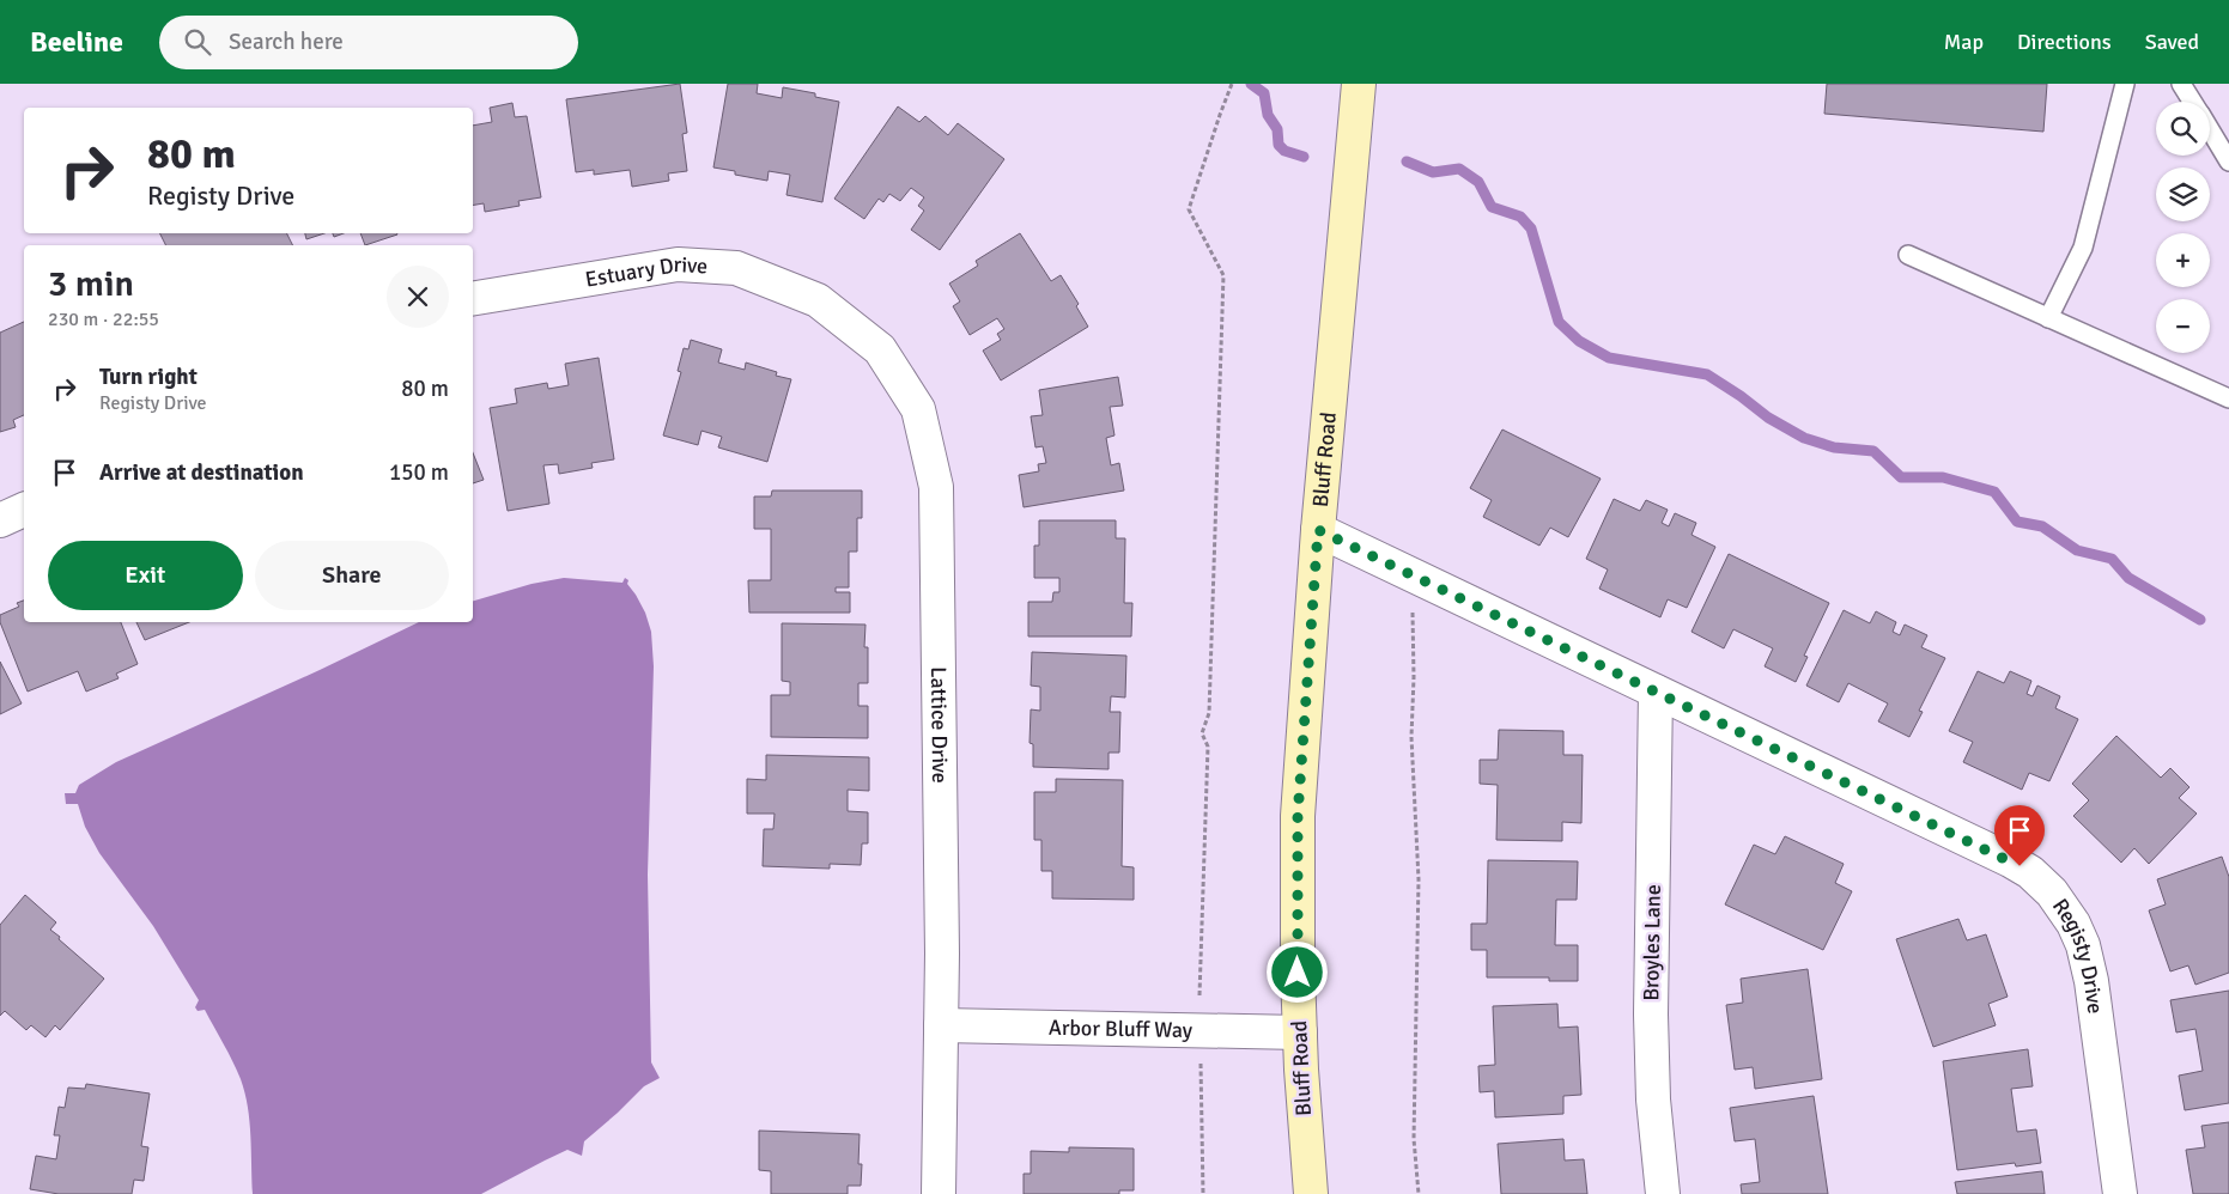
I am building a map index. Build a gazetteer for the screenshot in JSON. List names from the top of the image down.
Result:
{
  "streets": {
    "main road": ["Bluff Road"],
    "street": [
      "Estuary Drive",
      "Lattice Drive",
      "Broyles Lane",
      "Registy Drive",
      "Arbor Bluff Way"
    ]
  },
  "crossings": [
    ["Estuary Drive", "Lattice Drive"],
    ["Bluff Road", "Registy Drive"],
    ["Bluff Road", "Arbor Bluff Way"],
    ["Lattice Drive", "Arbor Bluff Way"],
    ["Broyles Lane", "Registy Drive"]
  ],
  "page": {
    "header": "Beeline",
    "search": "Search here",
    "nav": ["Map", "Directions", "Saved"],
    "map_buttons": ["+", "−"],
    "turn": ["80 m", "Registy Drive"],
    "heading": ["3 min", "230 m · 22:55"],
    "list": [
      {
        "name": "Turn right",
        "note": "Registy Drive",
        "value": "80 m"
      },
      {
        "name": "Arrive at destination",
        "value": "150 m"
      }
    ],
    "buttons": ["Exit", "Share"]
  }
}
